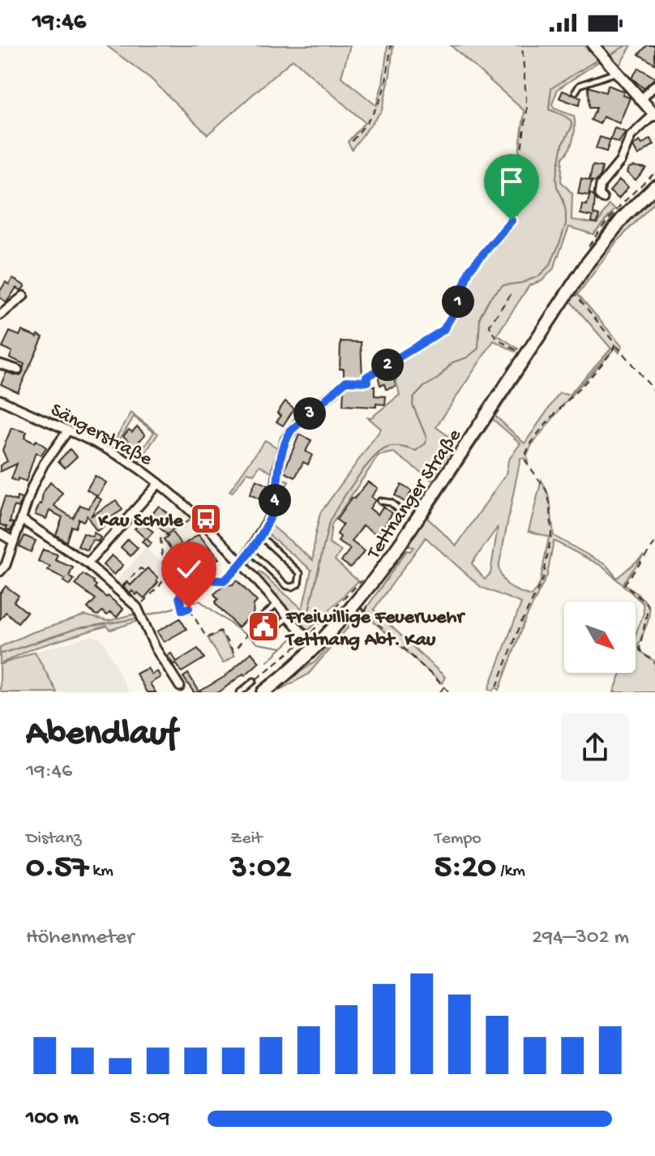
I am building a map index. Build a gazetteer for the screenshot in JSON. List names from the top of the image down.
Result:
{
  "streets": {
    "main road": ["Tettnanger Straße"],
    "street": ["Sängerstraße"]
  },
  "crossings": [
    ["Sängerstraße", "Tettnanger Straße"]
  ],
  "places": {
    "bus stop": ["Kau Schule"],
    "public building": ["Freiwillige Feuerwehr Tettnang Abt. Kau"]
  },
  "north": "bottom right",
  "page": {
    "status": "19:46",
    "pins": [
      "1",
      "2",
      "3",
      "4"
    ],
    "heading": ["Abendlauf", "19:46"],
    "stats": [
      ["Distanz", "0.57 km"],
      ["Zeit", "3:02"],
      ["Tempo", "5:20 /km"]
    ],
    "chart": ["Höhenmeter", "294–302 m"],
    "list": [
      {
        "name": "100 m",
        "note": "5:09"
      }
    ]
  }
}
